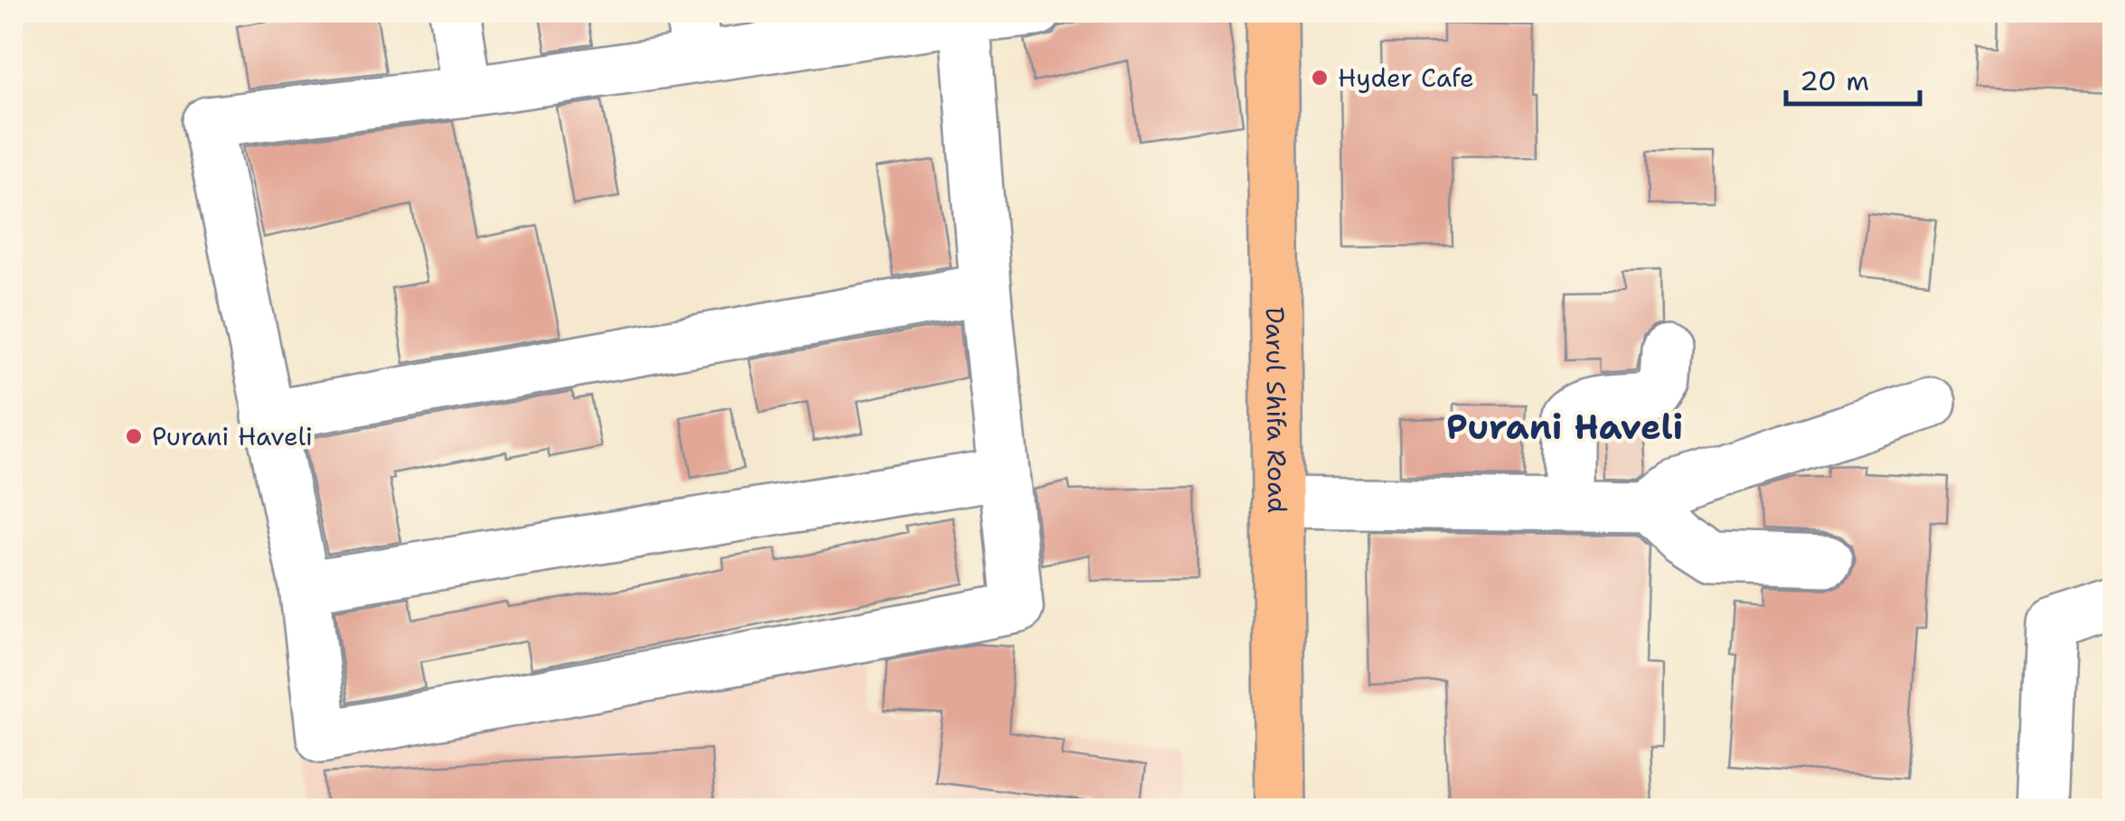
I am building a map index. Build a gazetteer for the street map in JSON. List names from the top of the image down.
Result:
{
  "streets": {
    "main road": ["Darul Shifa Road"]
  },
  "districts": ["Purani Haveli"],
  "places": ["Hyder Cafe", "Purani Haveli"],
  "scale_bar": "20 m"
}
